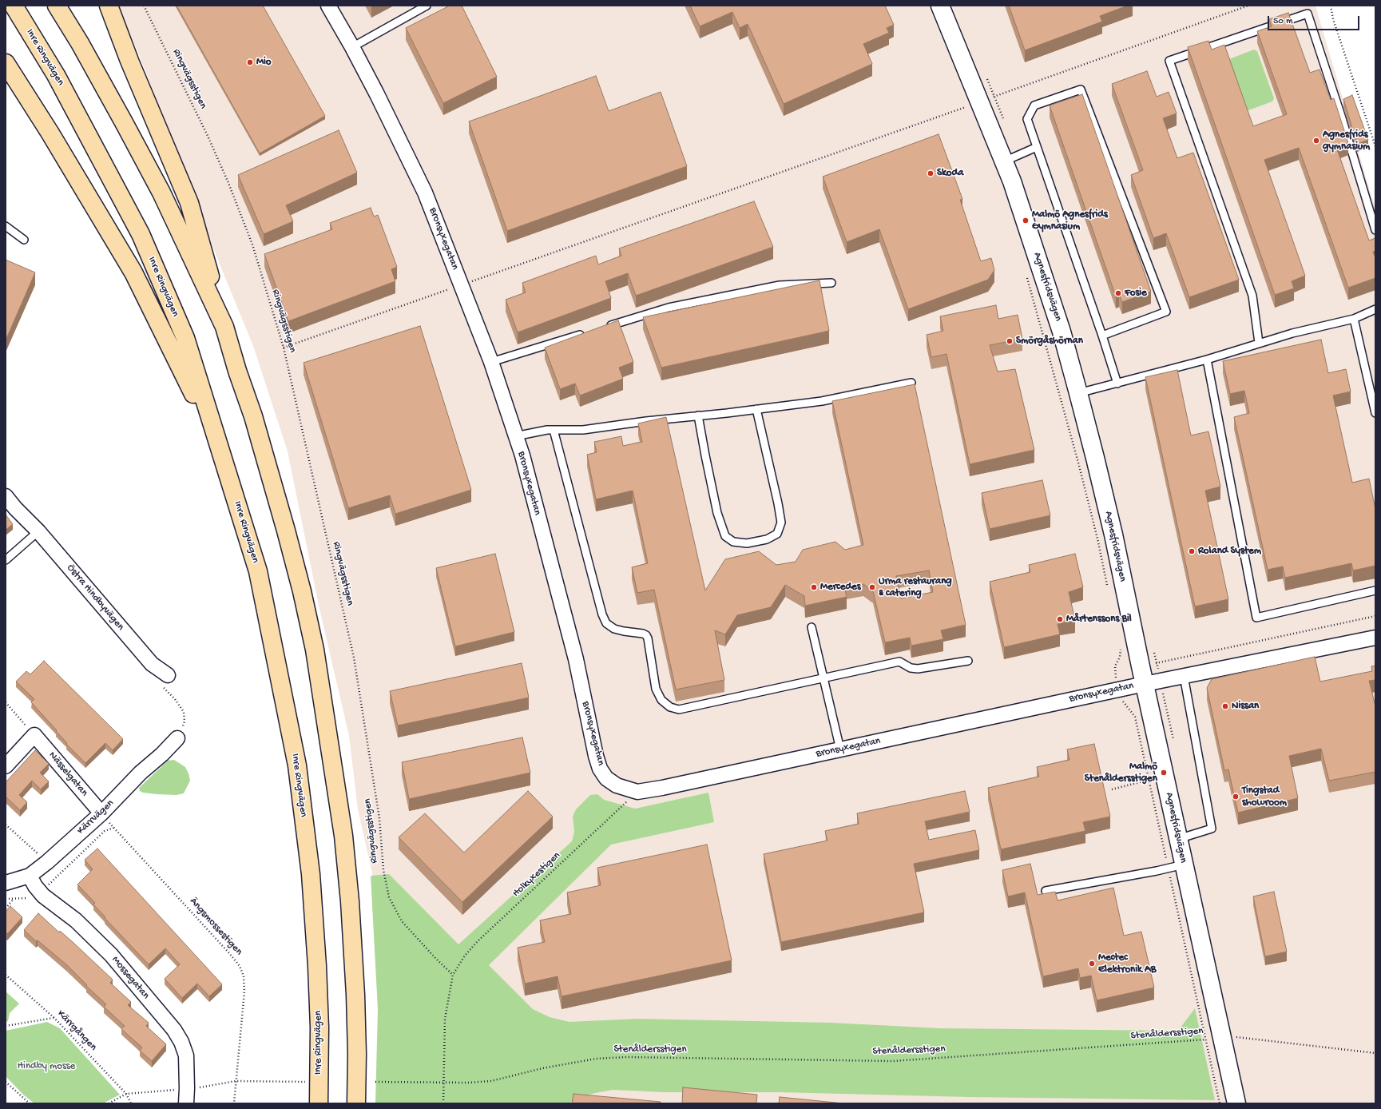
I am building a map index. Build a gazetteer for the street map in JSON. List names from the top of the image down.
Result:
{
  "streets": {
    "highway": ["Inre Ringvägen"],
    "main road": ["Agnesfridsvägen"],
    "street": [
      "Bronsyxegatan",
      "Östra Hindbyvägen",
      "Nässelgatan",
      "Kärrvägen",
      "Mossegatan"
    ],
    "path": [
      "Ringvägsstigen",
      "Holkyxestigen",
      "Ängsmossestigen",
      "Kärrgången",
      "Stenåldersstigen"
    ]
  },
  "crossings": [
    ["Ringvägsstigen", "Holkyxestigen"],
    ["Bronsyxegatan", "Agnesfridsvägen"],
    ["Bronsyxegatan", "Holkyxestigen"],
    ["Agnesfridsvägen", "Stenåldersstigen"],
    ["Nässelgatan", "Kärrvägen"],
    ["Kärrvägen", "Mossegatan"],
    ["Ängsmossestigen", "Mossegatan"]
  ],
  "parks": ["Hindby mosse"],
  "places": [
    "Mio",
    "Agnesfrids gymnasium",
    "Skoda",
    "Malmö Agnesfrids Gymnasium",
    "Fosie",
    "Smörgåshörnan",
    "Roland System",
    "Mercedes",
    "Urma restaurang & catering",
    "Mårtenssons Bil",
    "Nissan",
    "Malmö Stenåldersstigen",
    "Tingstad showroom",
    "Mectec Elektronik AB"
  ],
  "scale_bar": "50 m"
}
